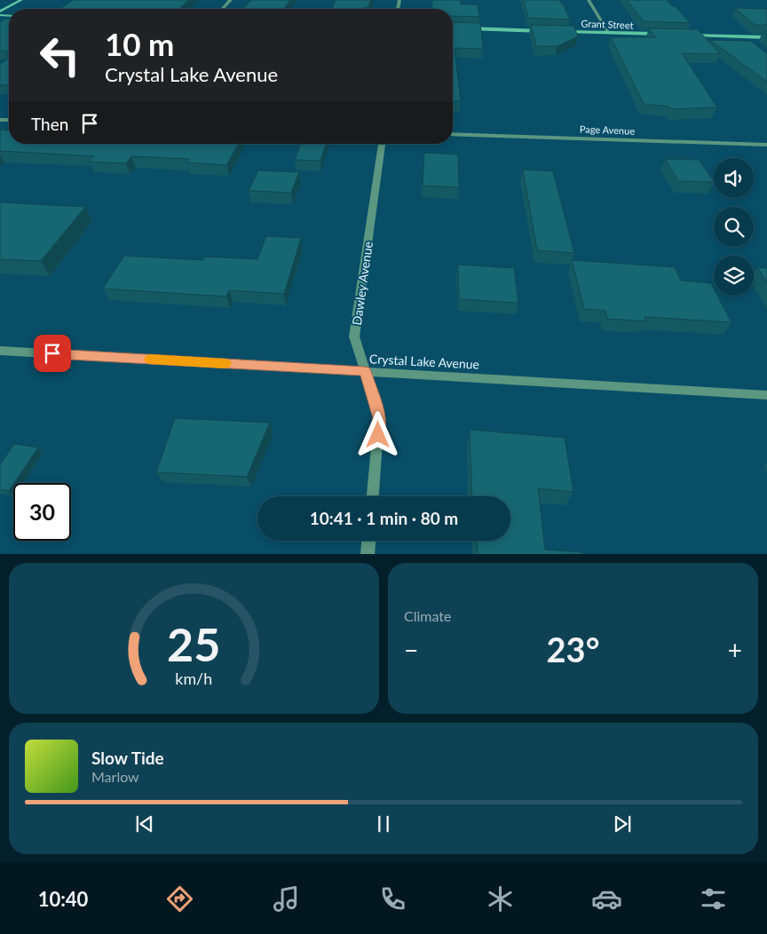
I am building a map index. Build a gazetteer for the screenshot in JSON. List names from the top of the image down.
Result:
{
  "streets": {
    "street": [
      "Grant Street",
      "Page Avenue",
      "Dawley Avenue",
      "Crystal Lake Avenue"
    ]
  },
  "crossings": [
    ["Dawley Avenue", "Crystal Lake Avenue"]
  ],
  "page": {
    "turn": ["10 m", "Crystal Lake Avenue"],
    "then": "Then",
    "limit": "30",
    "trip": "10:41 · 1 min · 80 m",
    "tile": "Climate",
    "heat": ["−", "23°", "+"],
    "song": ["Slow Tide", "Marlow"],
    "tabs": "10:40",
    "gauge": ["25", "km/h"]
  }
}
